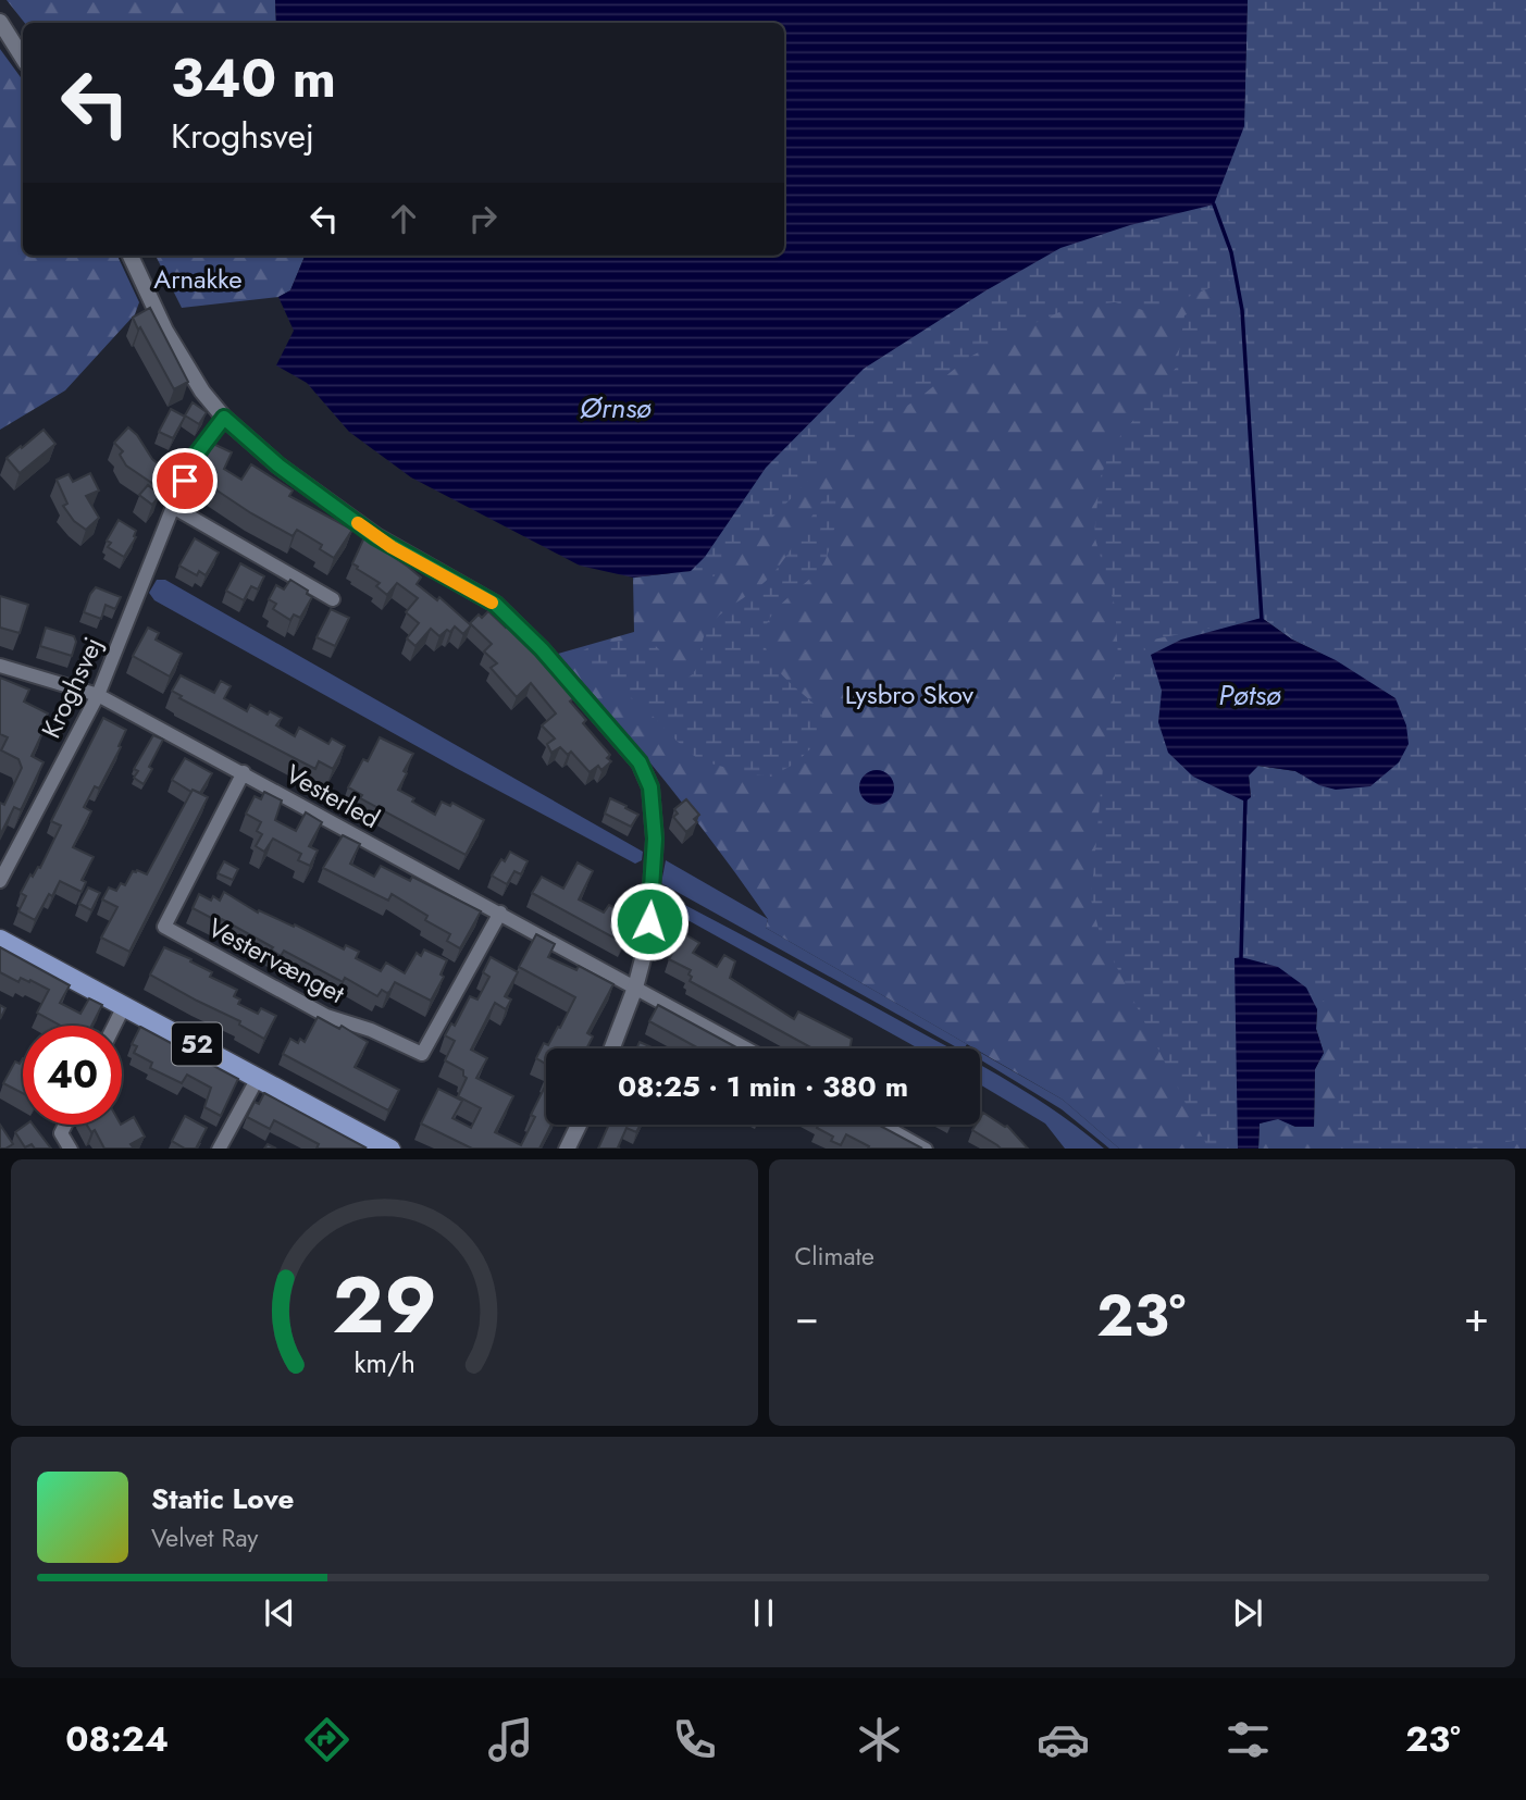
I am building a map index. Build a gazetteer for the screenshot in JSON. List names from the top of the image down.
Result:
{
  "streets": {
    "main road": ["52"],
    "street": ["Kroghsvej", "Vesterled", "Vestervænget"]
  },
  "crossings": [
    ["Kroghsvej", "Vesterled"],
    ["Vesterled", "Vestervænget"]
  ],
  "water": ["Ørnsø", "Pøtsø"],
  "parks": ["Arnakke", "Lysbro Skov"],
  "page": {
    "turn": ["340 m", "Kroghsvej"],
    "limit": "40",
    "trip": "08:25 · 1 min · 380 m",
    "tile": "Climate",
    "heat": ["−", "23°", "+"],
    "song": ["Static Love", "Velvet Ray"],
    "tabs": ["08:24", "23°"],
    "gauge": ["29", "km/h"]
  }
}
